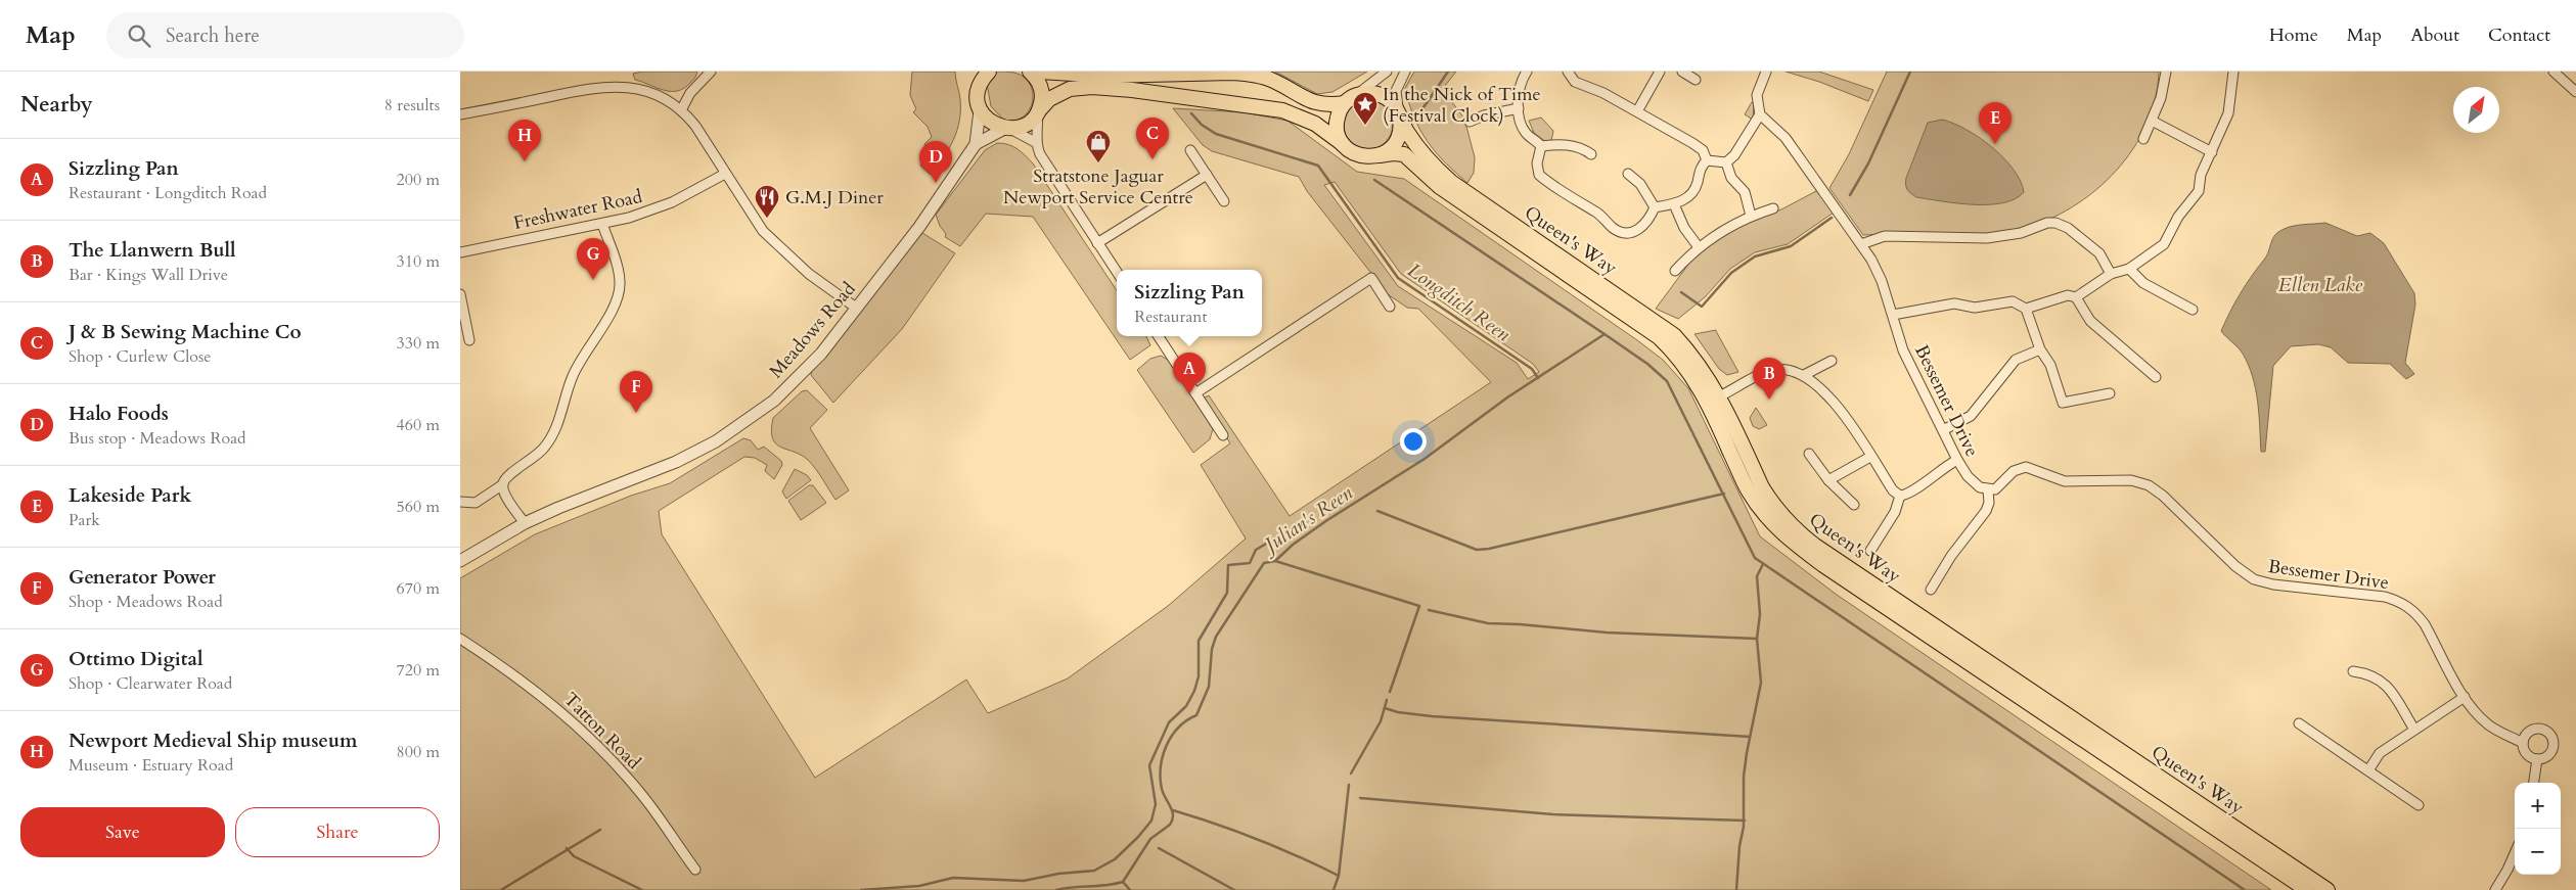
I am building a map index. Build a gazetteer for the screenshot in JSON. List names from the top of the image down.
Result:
{
  "streets": {
    "main road": ["Queen's Way"],
    "street": [
      "Freshwater Road",
      "Meadows Road",
      "Bessemer Drive",
      "Tatton Road"
    ]
  },
  "crossings": [
    ["Queen's Way", "Meadows Road"]
  ],
  "water": ["Ellen Lake", "Longditch Reen", "Julian's Reen"],
  "places": {
    "place": ["In the Nick of Time (Festival Clock)"],
    "shop": ["Stratstone Jaguar Newport Service Centre"],
    "restaurant": ["G.M.J Diner"]
  },
  "north": "top right",
  "page": {
    "header": "Map",
    "search": "Search here",
    "nav": [
      "Home",
      "Map",
      "About",
      "Contact"
    ],
    "heading": ["Nearby", "8 results"],
    "pins": [
      "E",
      "C",
      "H",
      "D",
      "G",
      "A",
      "B",
      "F"
    ],
    "list": [
      {
        "mark": "A",
        "name": "Sizzling Pan",
        "note": "Restaurant · Longditch Road",
        "value": "200 m"
      },
      {
        "mark": "B",
        "name": "The Llanwern Bull",
        "note": "Bar · Kings Wall Drive",
        "value": "310 m"
      },
      {
        "mark": "C",
        "name": "J & B Sewing Machine Co",
        "note": "Shop · Curlew Close",
        "value": "330 m"
      },
      {
        "mark": "D",
        "name": "Halo Foods",
        "note": "Bus stop · Meadows Road",
        "value": "460 m"
      },
      {
        "mark": "E",
        "name": "Lakeside Park",
        "note": "Park",
        "value": "560 m"
      },
      {
        "mark": "F",
        "name": "Generator Power",
        "note": "Shop · Meadows Road",
        "value": "670 m"
      },
      {
        "mark": "G",
        "name": "Ottimo Digital",
        "note": "Shop · Clearwater Road",
        "value": "720 m"
      },
      {
        "mark": "H",
        "name": "Newport Medieval Ship museum",
        "note": "Museum · Estuary Road",
        "value": "800 m"
      }
    ],
    "popup": ["Sizzling Pan", "Restaurant"],
    "map_buttons": ["+", "−"],
    "buttons": ["Save", "Share"]
  }
}
